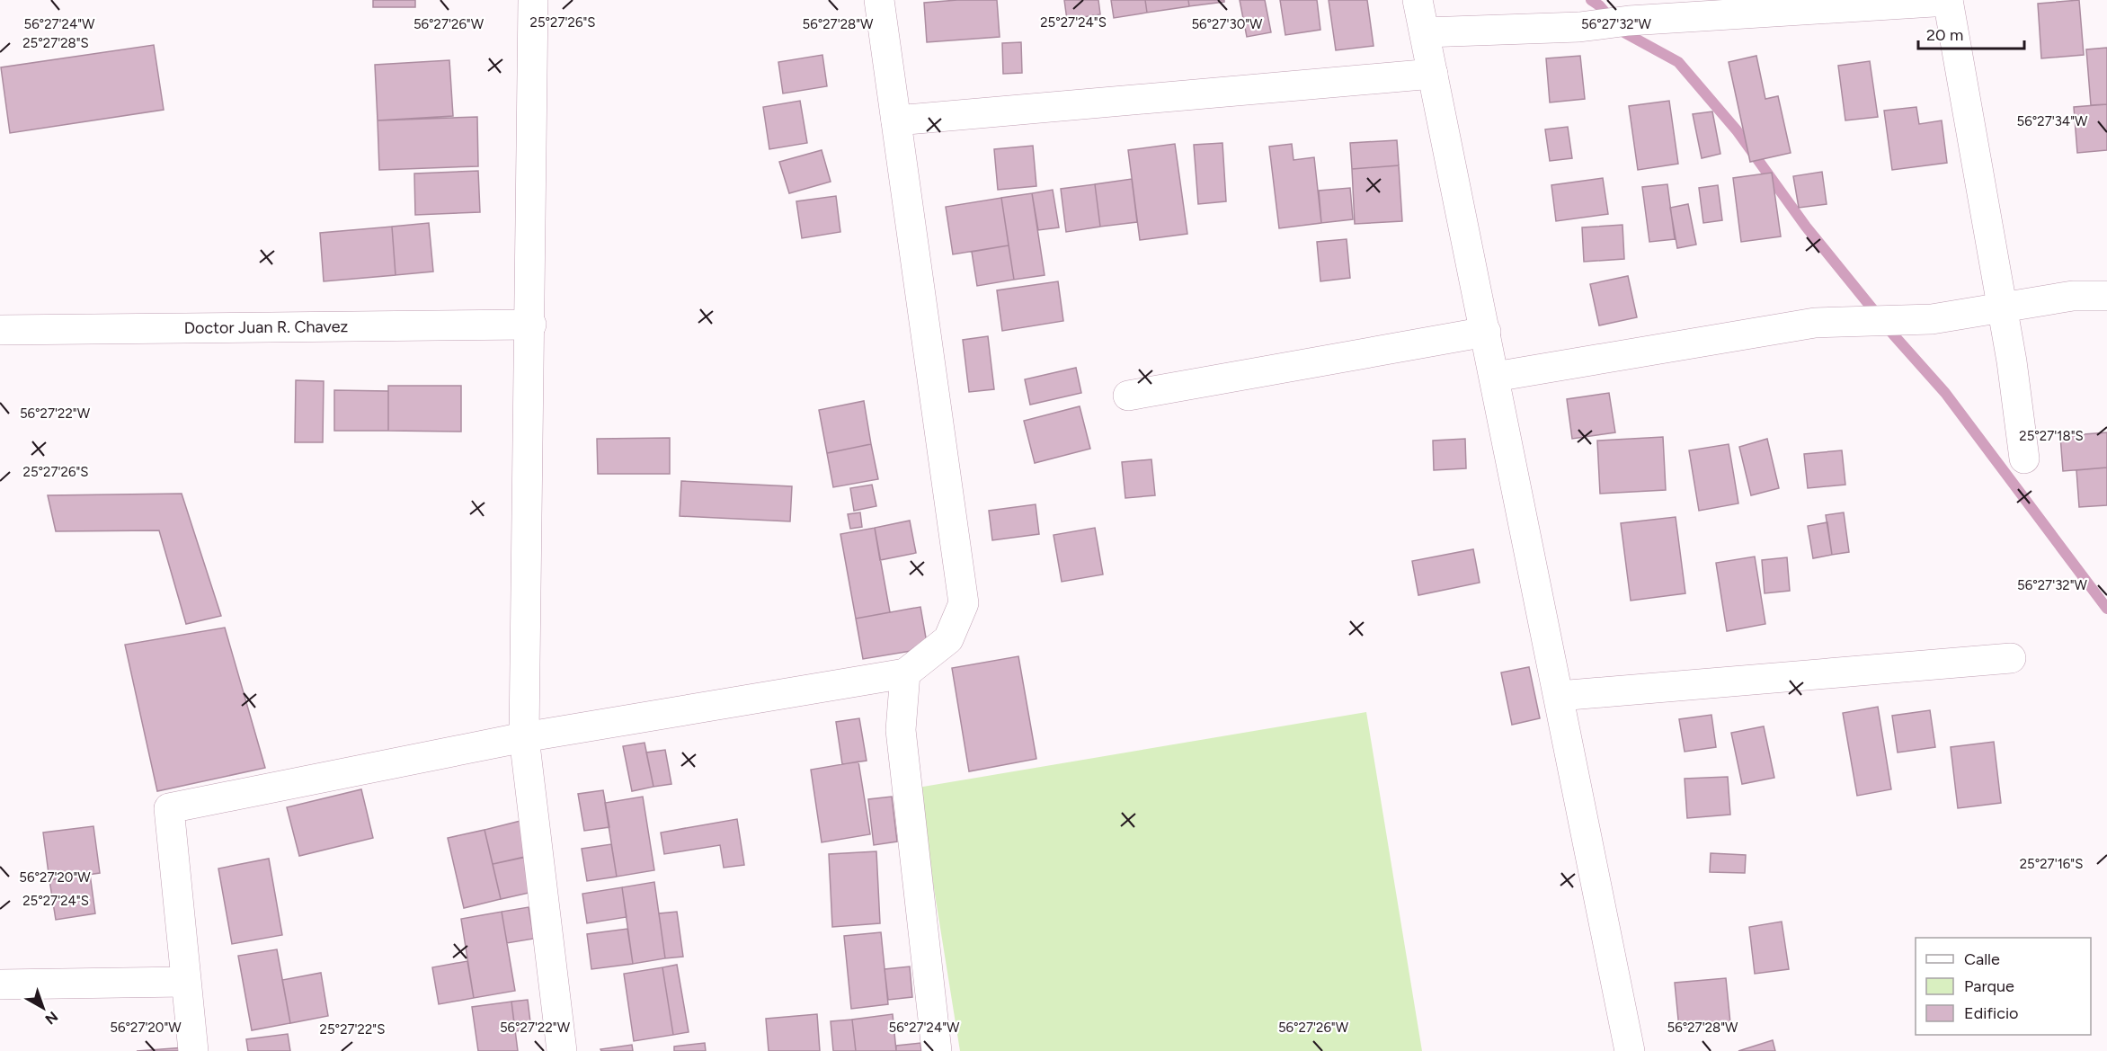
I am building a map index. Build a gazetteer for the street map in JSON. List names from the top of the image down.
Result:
{
  "streets": {
    "street": ["Doctor Juan R. Chavez"]
  },
  "legend": ["Calle", "Parque", "Edificio"],
  "scale_bar": "20 m",
  "north": "bottom right",
  "coordinates": [
    "25°27'26\"S",
    "25°27'24\"S",
    "56°27'30\"W",
    "56°27'32\"W",
    "56°27'24\"W",
    "56°27'26\"W",
    "56°27'28\"W",
    "25°27'28\"S",
    "56°27'34\"W",
    "56°27'22\"W",
    "25°27'18\"S",
    "25°27'16\"S",
    "56°27'20\"W",
    "25°27'22\"S"
  ]
}
